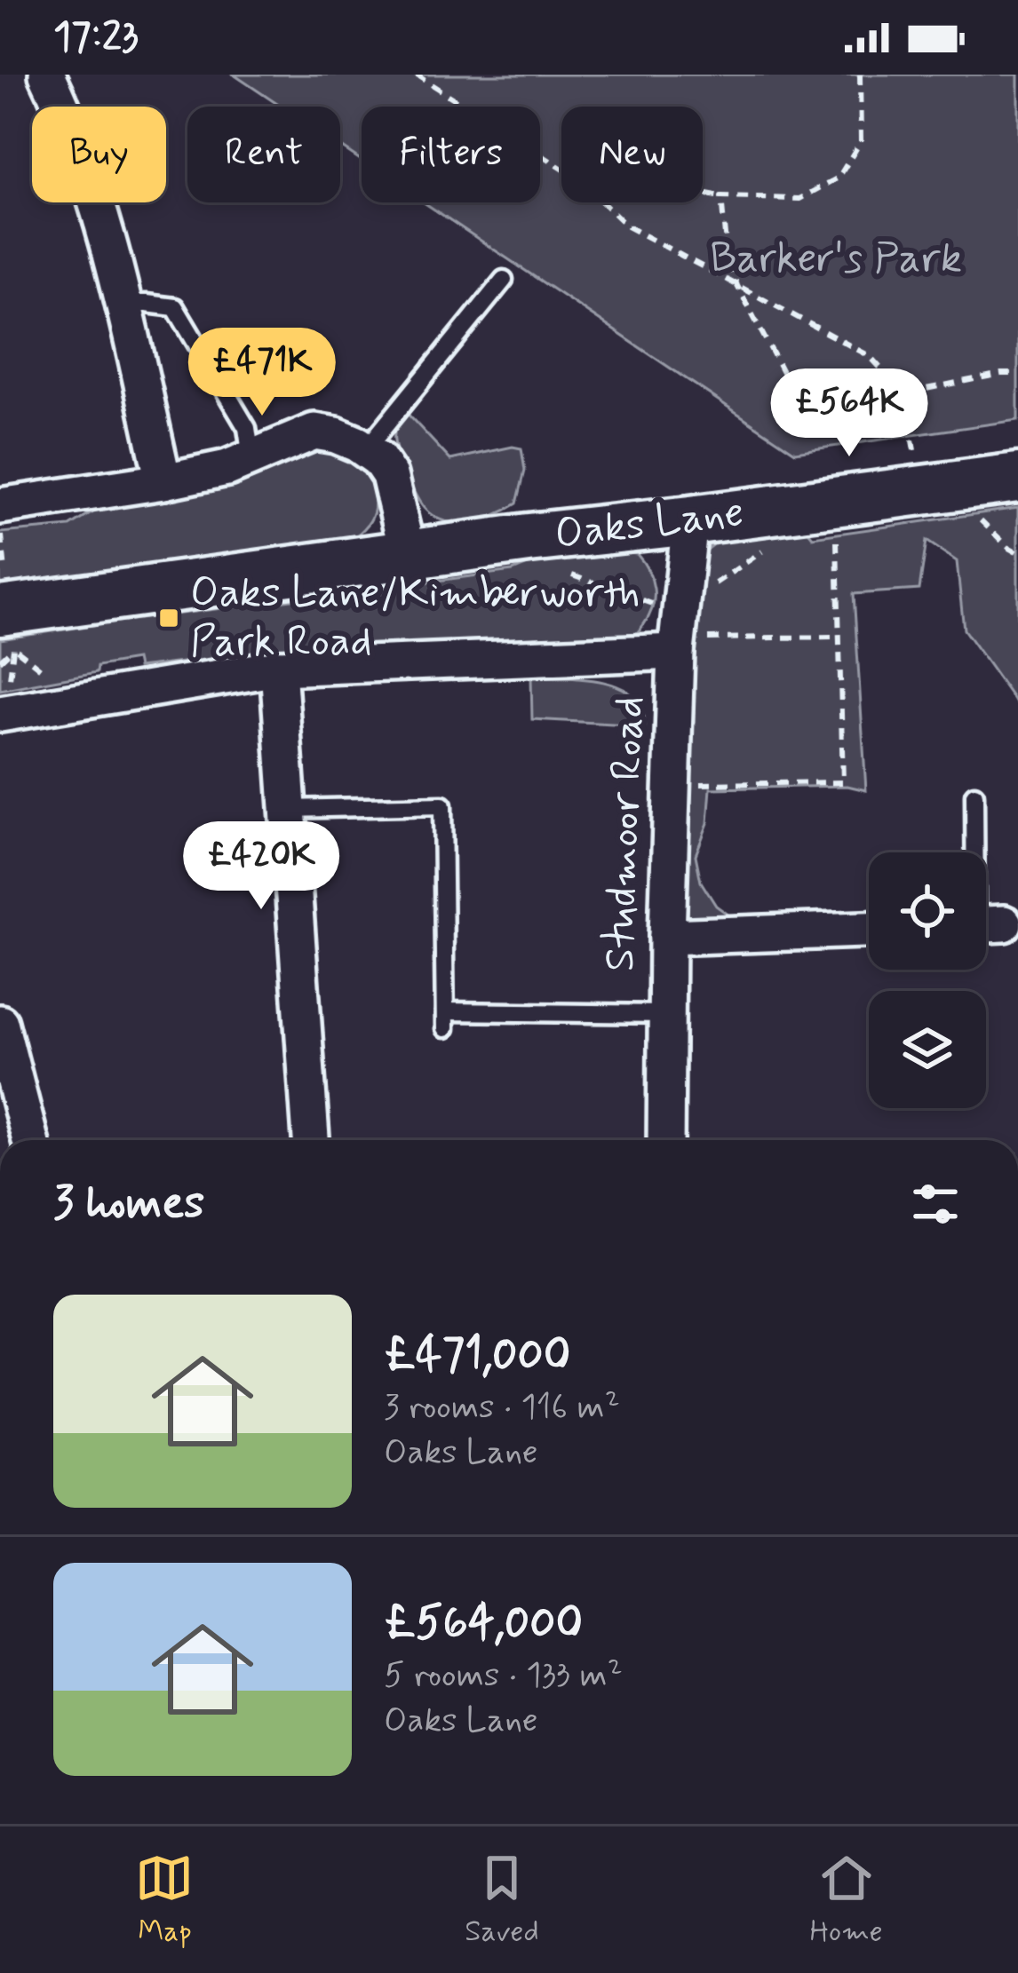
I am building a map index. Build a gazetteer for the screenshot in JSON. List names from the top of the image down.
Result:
{
  "streets": {
    "street": ["Oaks Lane", "Studmoor Road"]
  },
  "crossings": [
    ["Oaks Lane", "Studmoor Road"]
  ],
  "parks": ["Barker's Park"],
  "places": {
    "transit": ["Oaks Lane/Kimberworth Park Road"]
  },
  "page": {
    "status": "17:23",
    "chip": [
      "Buy",
      "Rent",
      "Filters",
      "New"
    ],
    "price": ["£471K", "£564K", "£420K"],
    "heading": "3 homes",
    "list": [
      {
        "name": "£471,000",
        "note": "3 rooms · 116 m² · Oaks Lane"
      },
      {
        "name": "£564,000",
        "note": "5 rooms · 133 m² · Oaks Lane"
      }
    ],
    "tabs": ["Map", "Saved", "Home"]
  }
}
